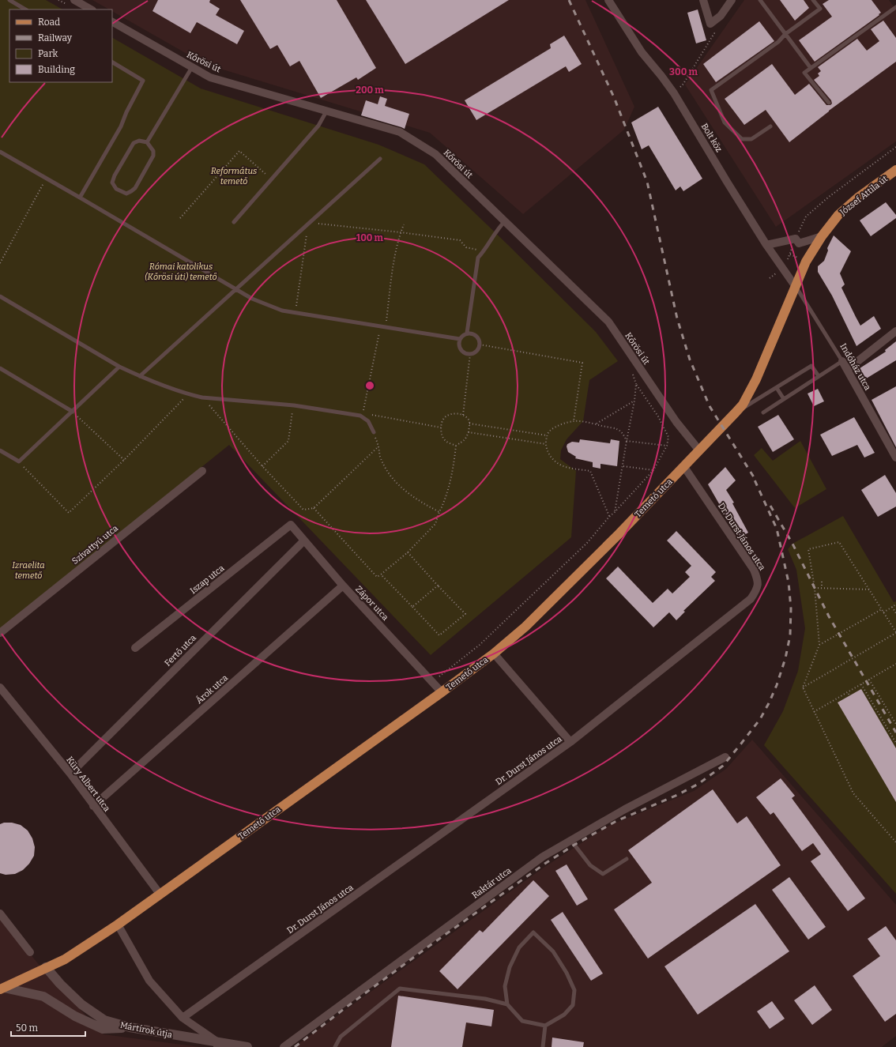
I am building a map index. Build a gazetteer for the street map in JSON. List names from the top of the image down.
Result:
{
  "streets": {
    "main road": ["József Attila út", "Temető utca"],
    "street": [
      "Kőrösi út",
      "Bolt köz",
      "Indóház utca",
      "Dr. Durst János utca",
      "Szivattyú utca",
      "Iszap utca",
      "Zápor utca",
      "Fertő utca",
      "Árok utca",
      "Küry Albert utca",
      "Raktár utca",
      "Mártírok útja"
    ]
  },
  "crossings": [
    ["Kőrösi út", "Temető utca"],
    ["Bolt köz", "József Attila út"],
    ["Bolt köz", "Indóház utca"],
    ["Bolt köz", "Temető utca"],
    ["József Attila út", "Indóház utca"],
    ["József Attila út", "Temető utca"],
    ["Indóház utca", "Temető utca"],
    ["Temető utca", "Dr. Durst János utca"],
    ["Temető utca", "Zápor utca"],
    ["Temető utca", "Küry Albert utca"],
    ["Temető utca", "Mártírok útja"],
    ["Iszap utca", "Zápor utca"],
    ["Zápor utca", "Fertő utca"],
    ["Zápor utca", "Árok utca"],
    ["Fertő utca", "Küry Albert utca"],
    ["Árok utca", "Küry Albert utca"]
  ],
  "parks": ["Református temető", "Római katolikus (Kőrösi úti) temető", "Izraelita temető"],
  "legend": [
    "Road",
    "Railway",
    "Park",
    "Building"
  ],
  "scale_bar": "50 m",
  "rings": ["300 m", "200 m", "100 m"]
}
